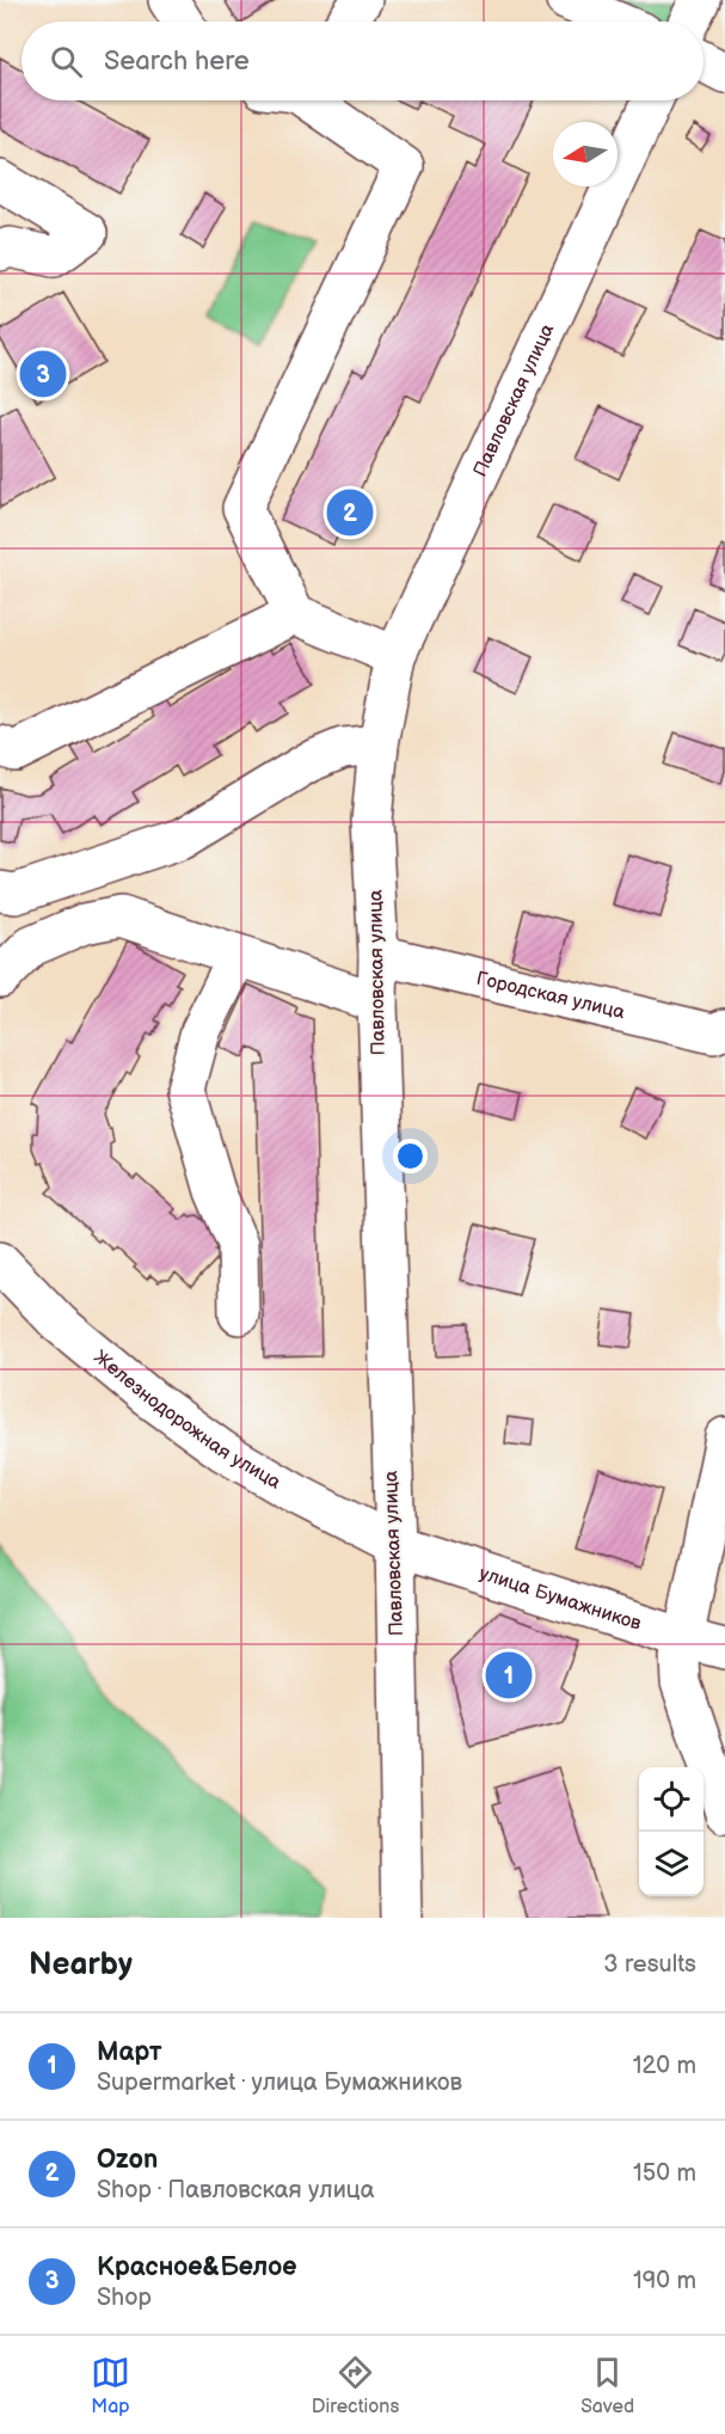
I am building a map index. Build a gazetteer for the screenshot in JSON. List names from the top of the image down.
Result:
{
  "streets": {
    "street": [
      "Павловская улица",
      "Городская улица",
      "Железнодорожная улица",
      "улица Бумажников"
    ]
  },
  "crossings": [
    ["Павловская улица", "Городская улица"],
    ["Павловская улица", "Железнодорожная улица"],
    ["Павловская улица", "улица Бумажников"],
    ["Железнодорожная улица", "улица Бумажников"]
  ],
  "north": "left",
  "page": {
    "search": "Search here",
    "pins": ["3", "2", "1"],
    "heading": ["Nearby", "3 results"],
    "list": [
      {
        "mark": "1",
        "name": "Март",
        "note": "Supermarket · улица Бумажников",
        "value": "120 m"
      },
      {
        "mark": "2",
        "name": "Ozon",
        "note": "Shop · Павловская улица",
        "value": "150 m"
      },
      {
        "mark": "3",
        "name": "Красное&Белое",
        "note": "Shop",
        "value": "190 m"
      }
    ],
    "nav": ["Map", "Directions", "Saved"]
  }
}
